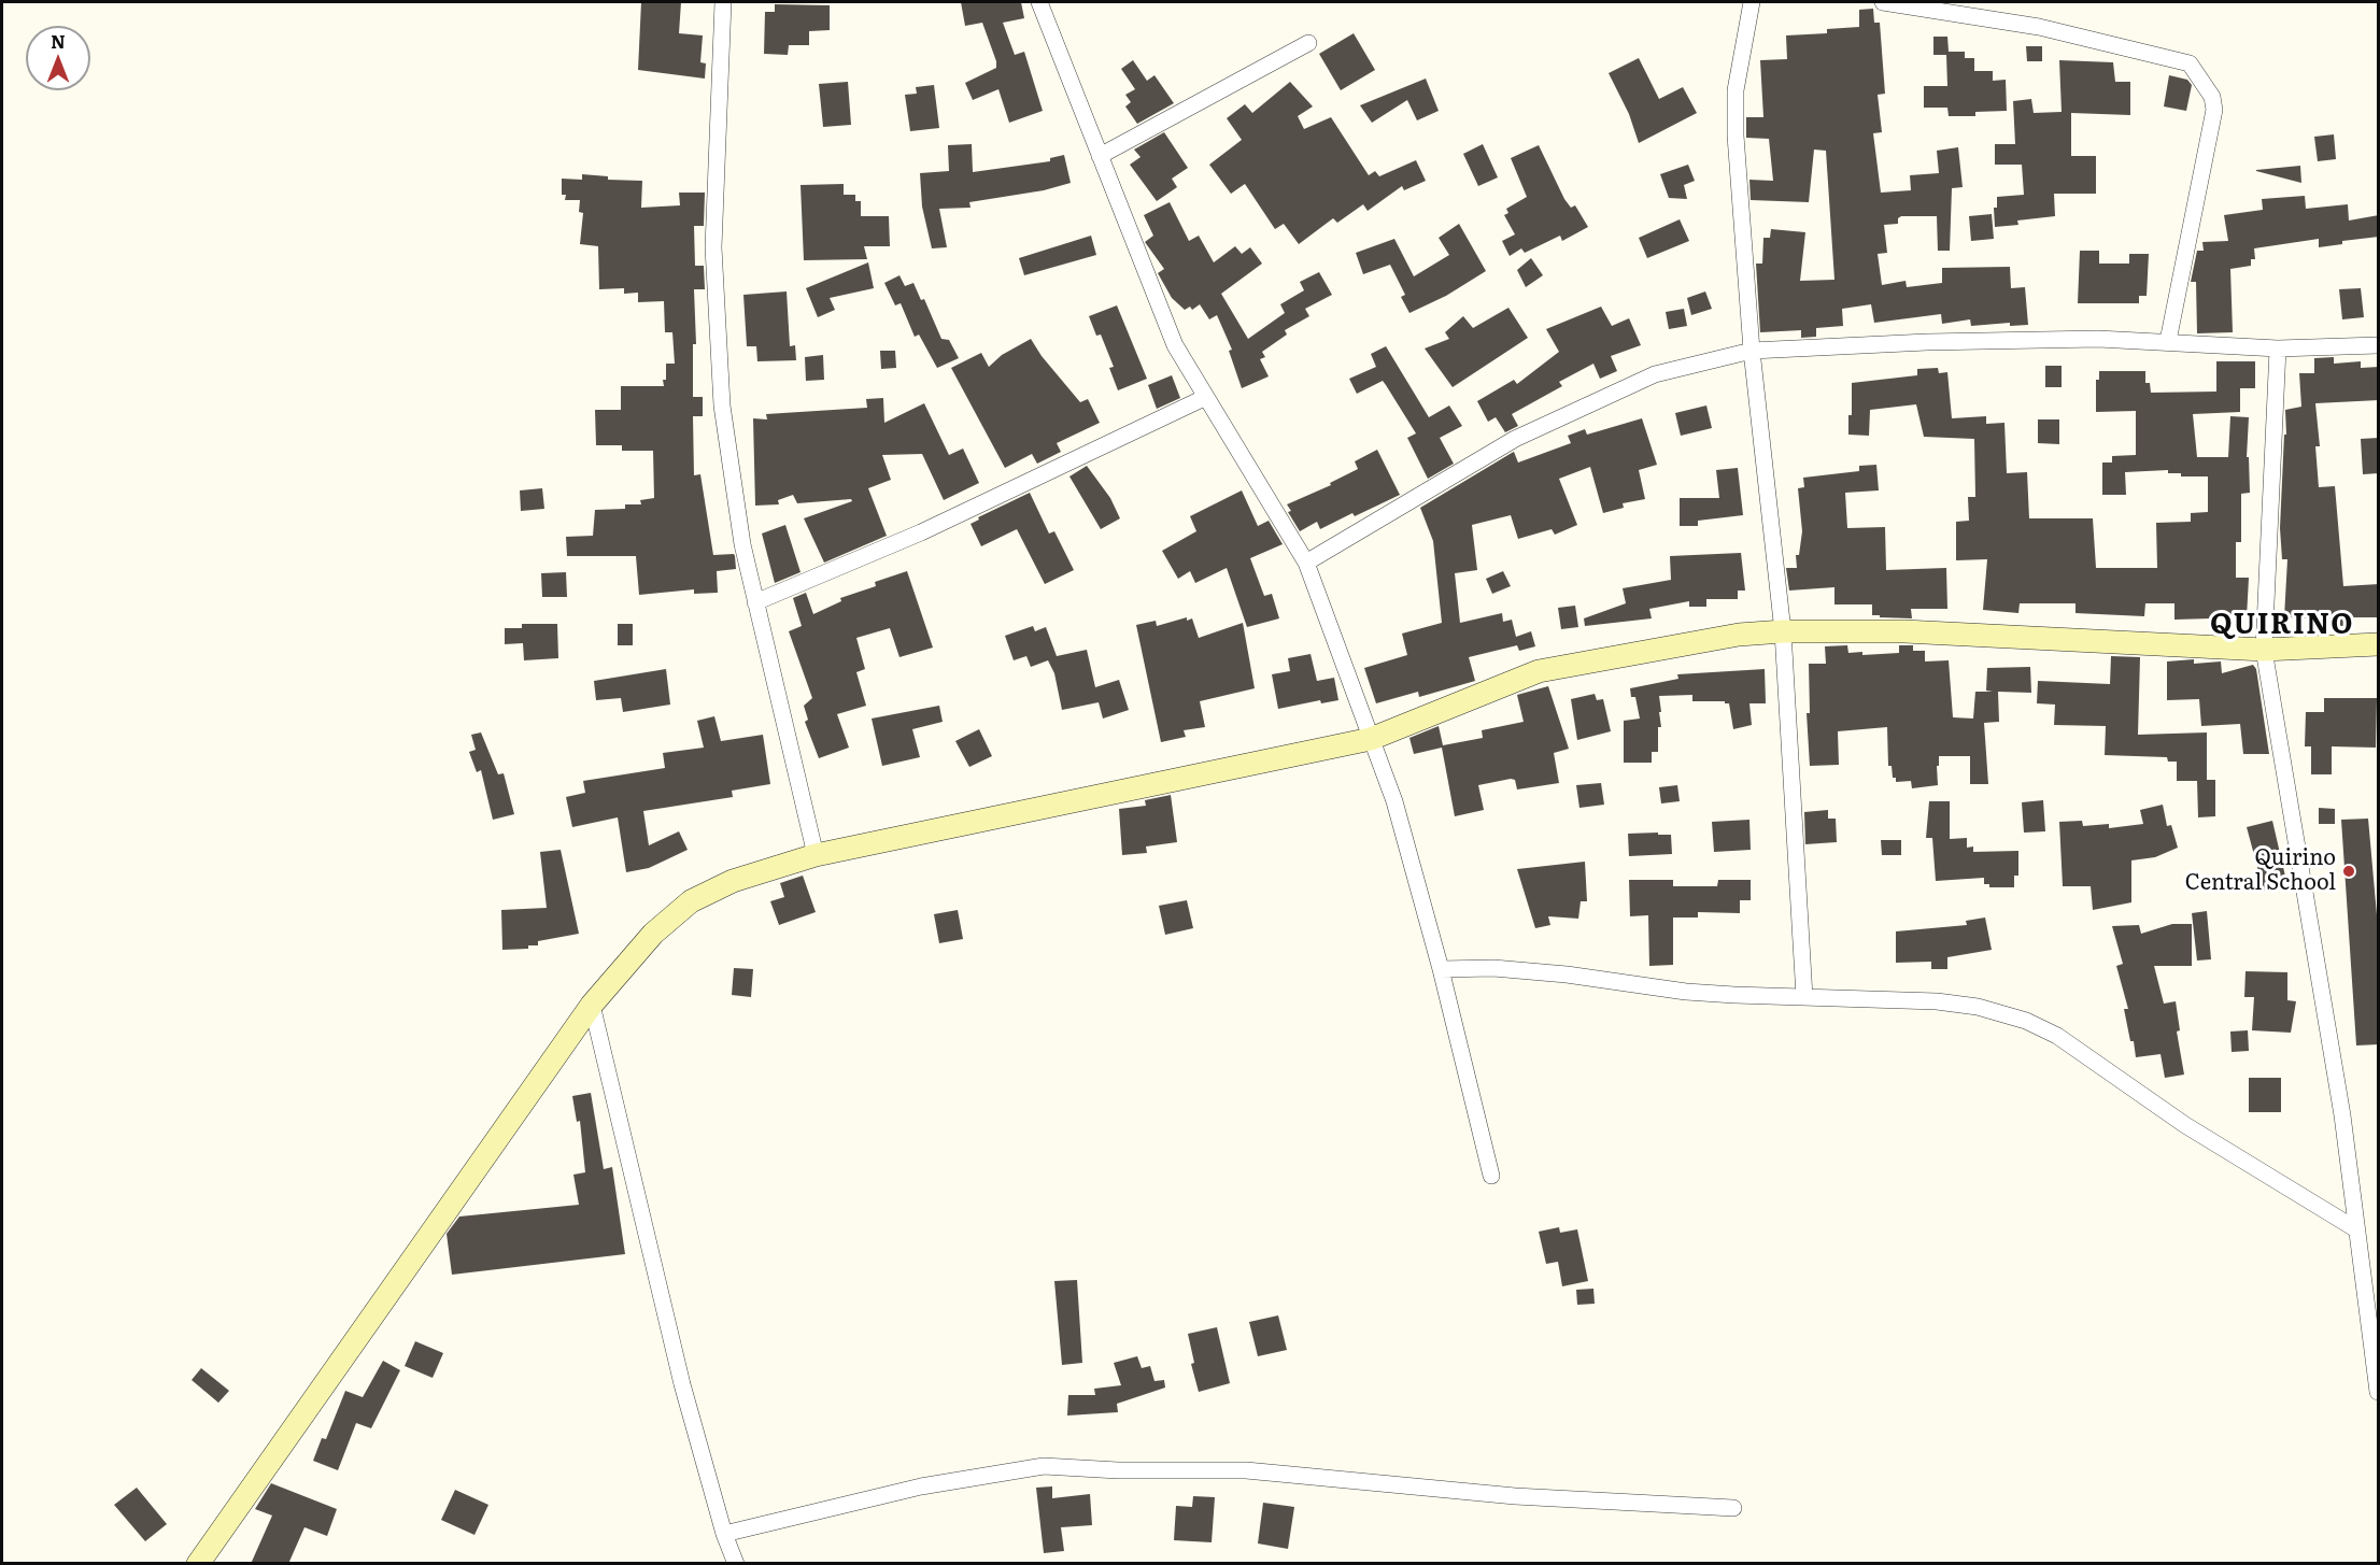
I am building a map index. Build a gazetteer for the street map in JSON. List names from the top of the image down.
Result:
{
  "districts": ["QUIRINO"],
  "places": ["Quirino Central School"],
  "north": "top"
}
